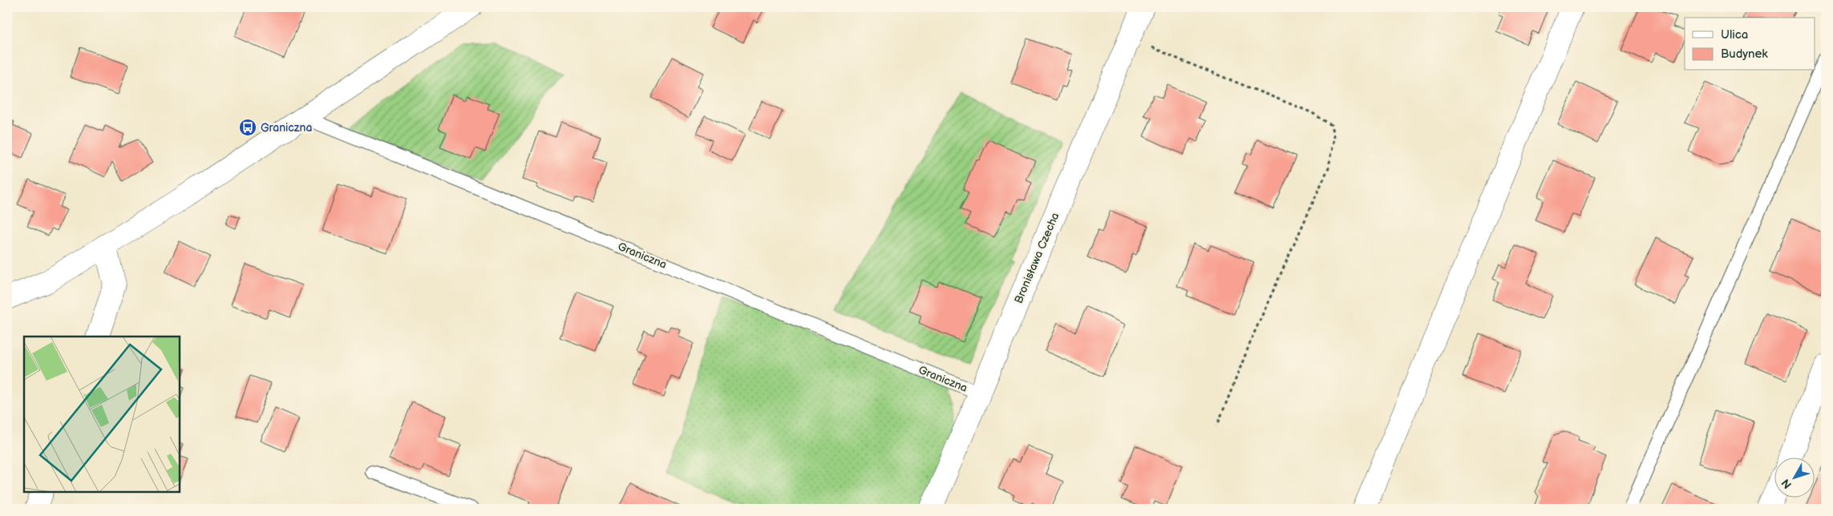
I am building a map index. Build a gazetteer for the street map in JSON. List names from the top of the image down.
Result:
{
  "streets": {
    "street": ["Bronisława Czecha"],
    "lane": ["Graniczna"]
  },
  "crossings": [
    ["Graniczna", "Bronisława Czecha"]
  ],
  "places": {
    "bus stop": ["Graniczna"]
  },
  "legend": ["Ulica", "Budynek"],
  "north": "bottom left"
}
